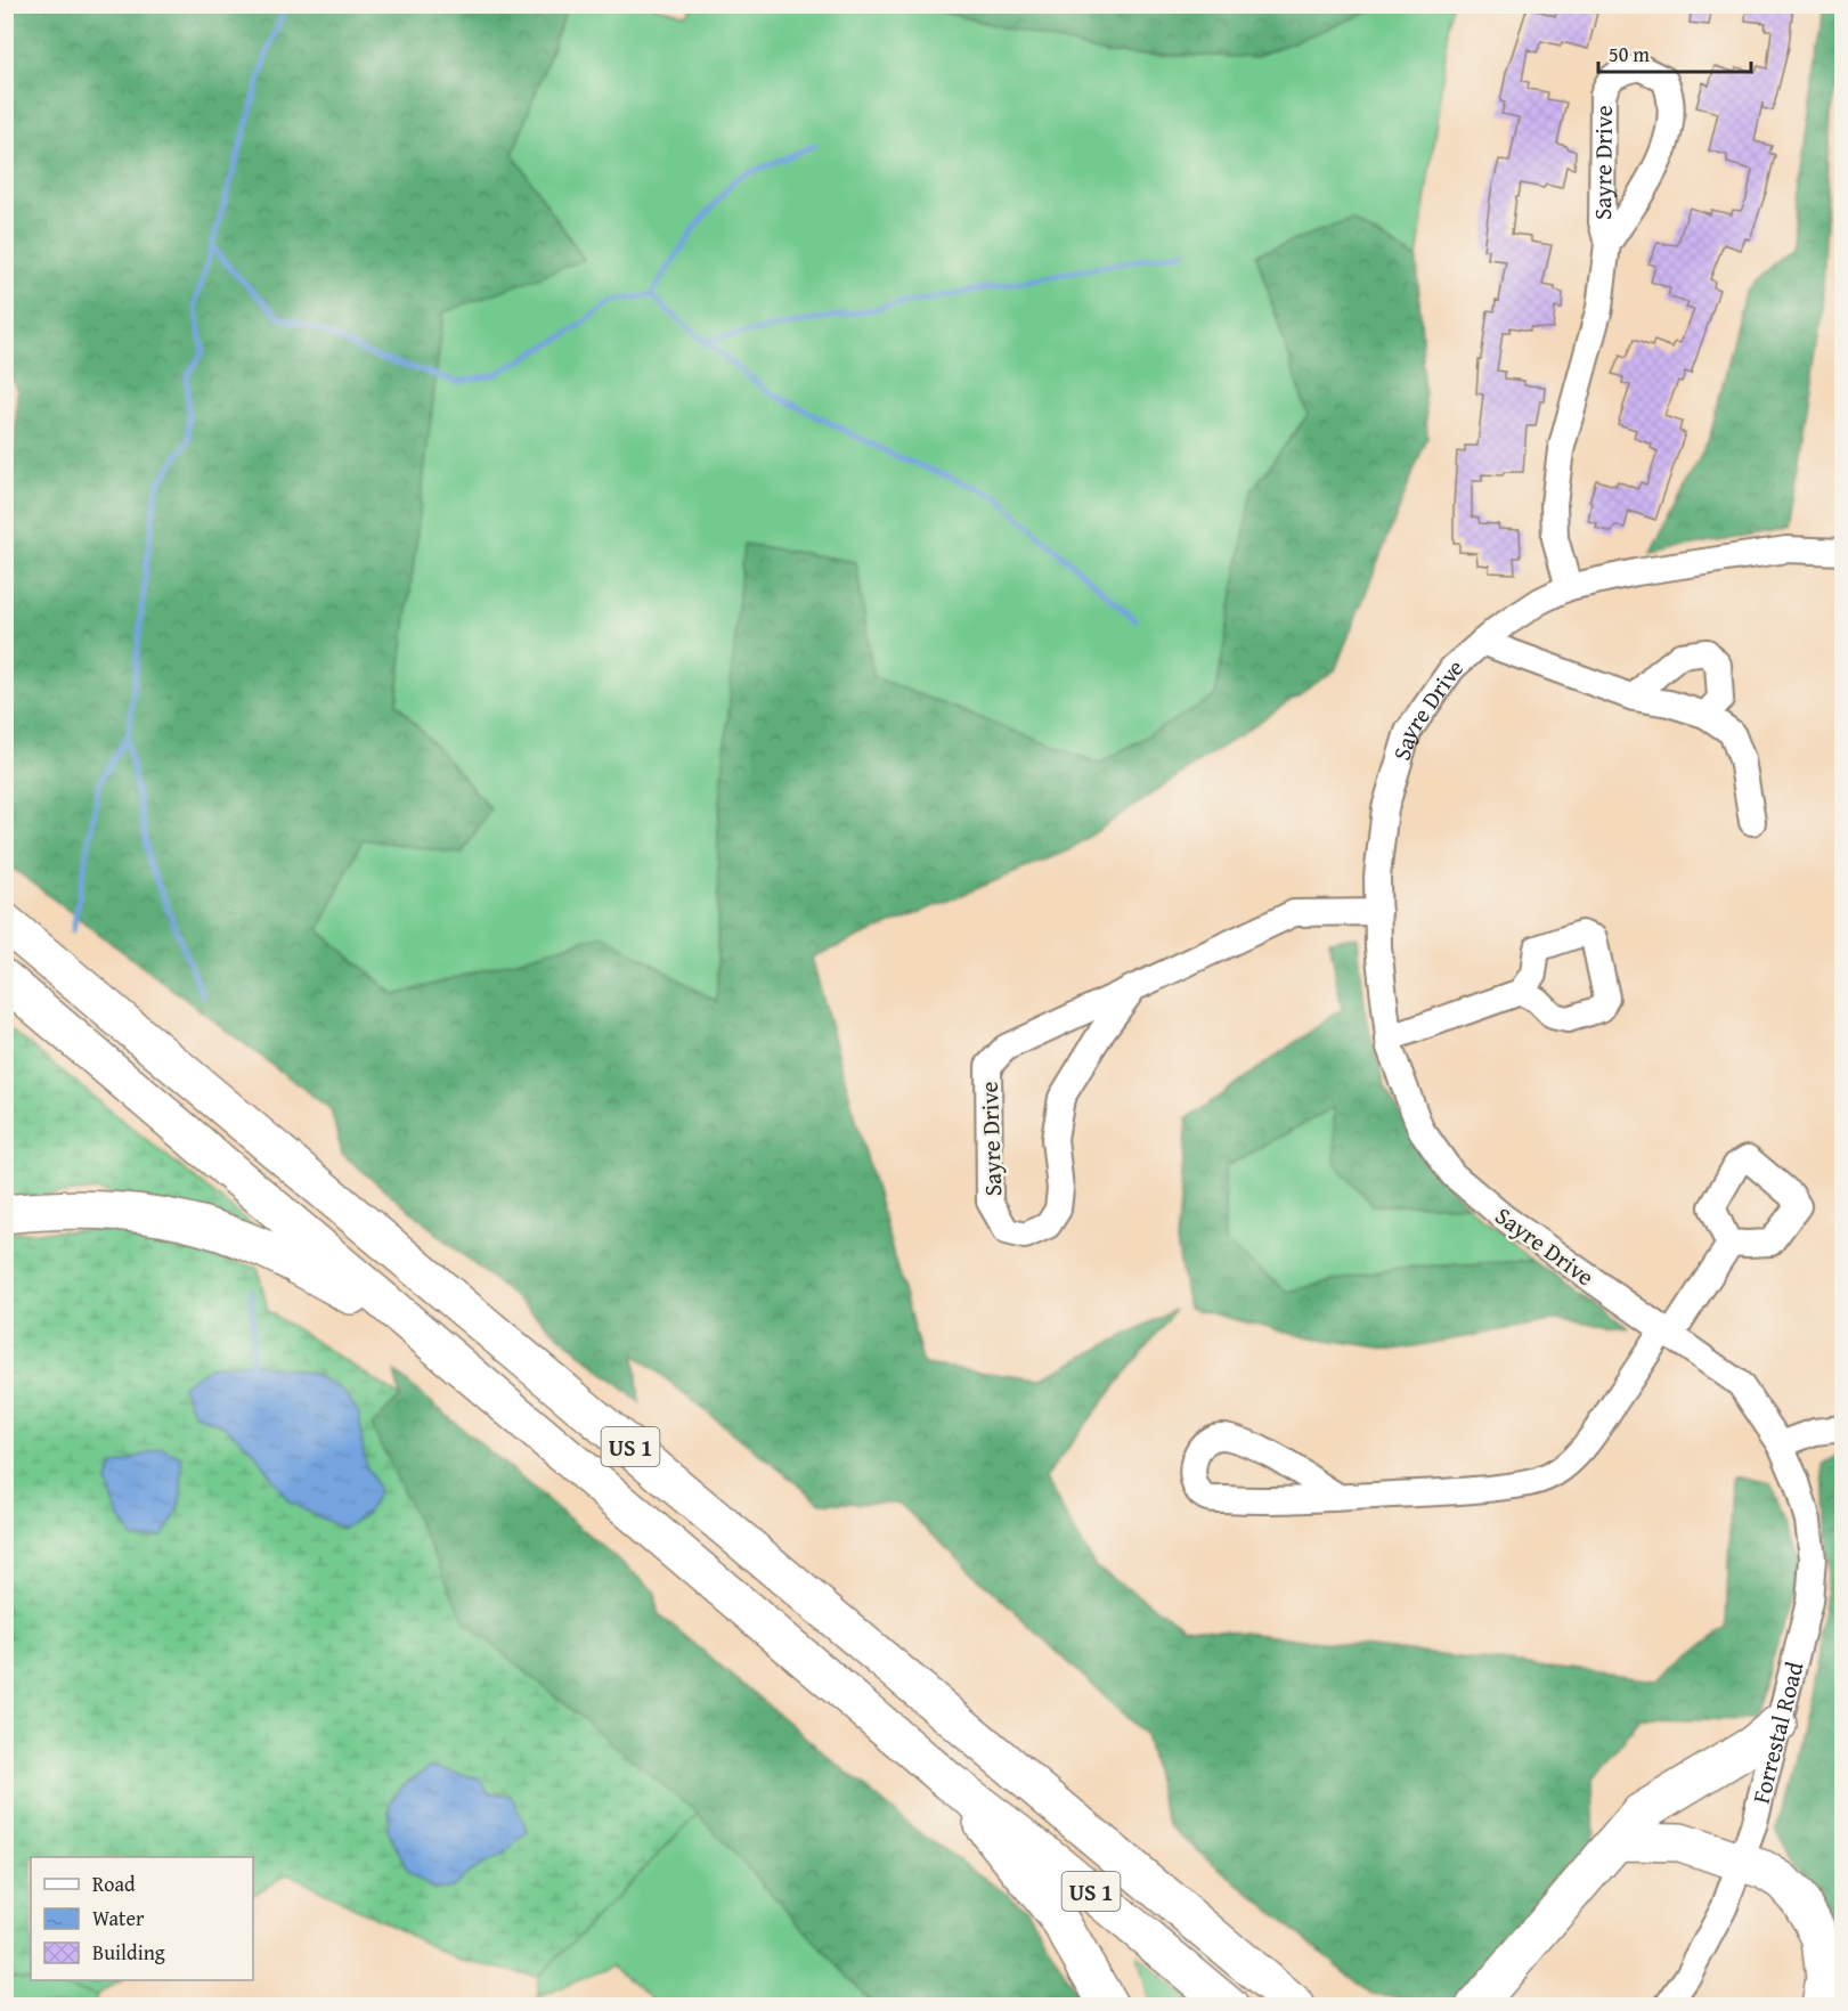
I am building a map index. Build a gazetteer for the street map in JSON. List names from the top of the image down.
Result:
{
  "streets": {
    "highway": ["US 1"],
    "street": ["Sayre Drive", "Forrestal Road"]
  },
  "crossings": [
    ["Sayre Drive", "Forrestal Road"]
  ],
  "legend": ["Road", "Water", "Building"],
  "scale_bar": "50 m"
}
